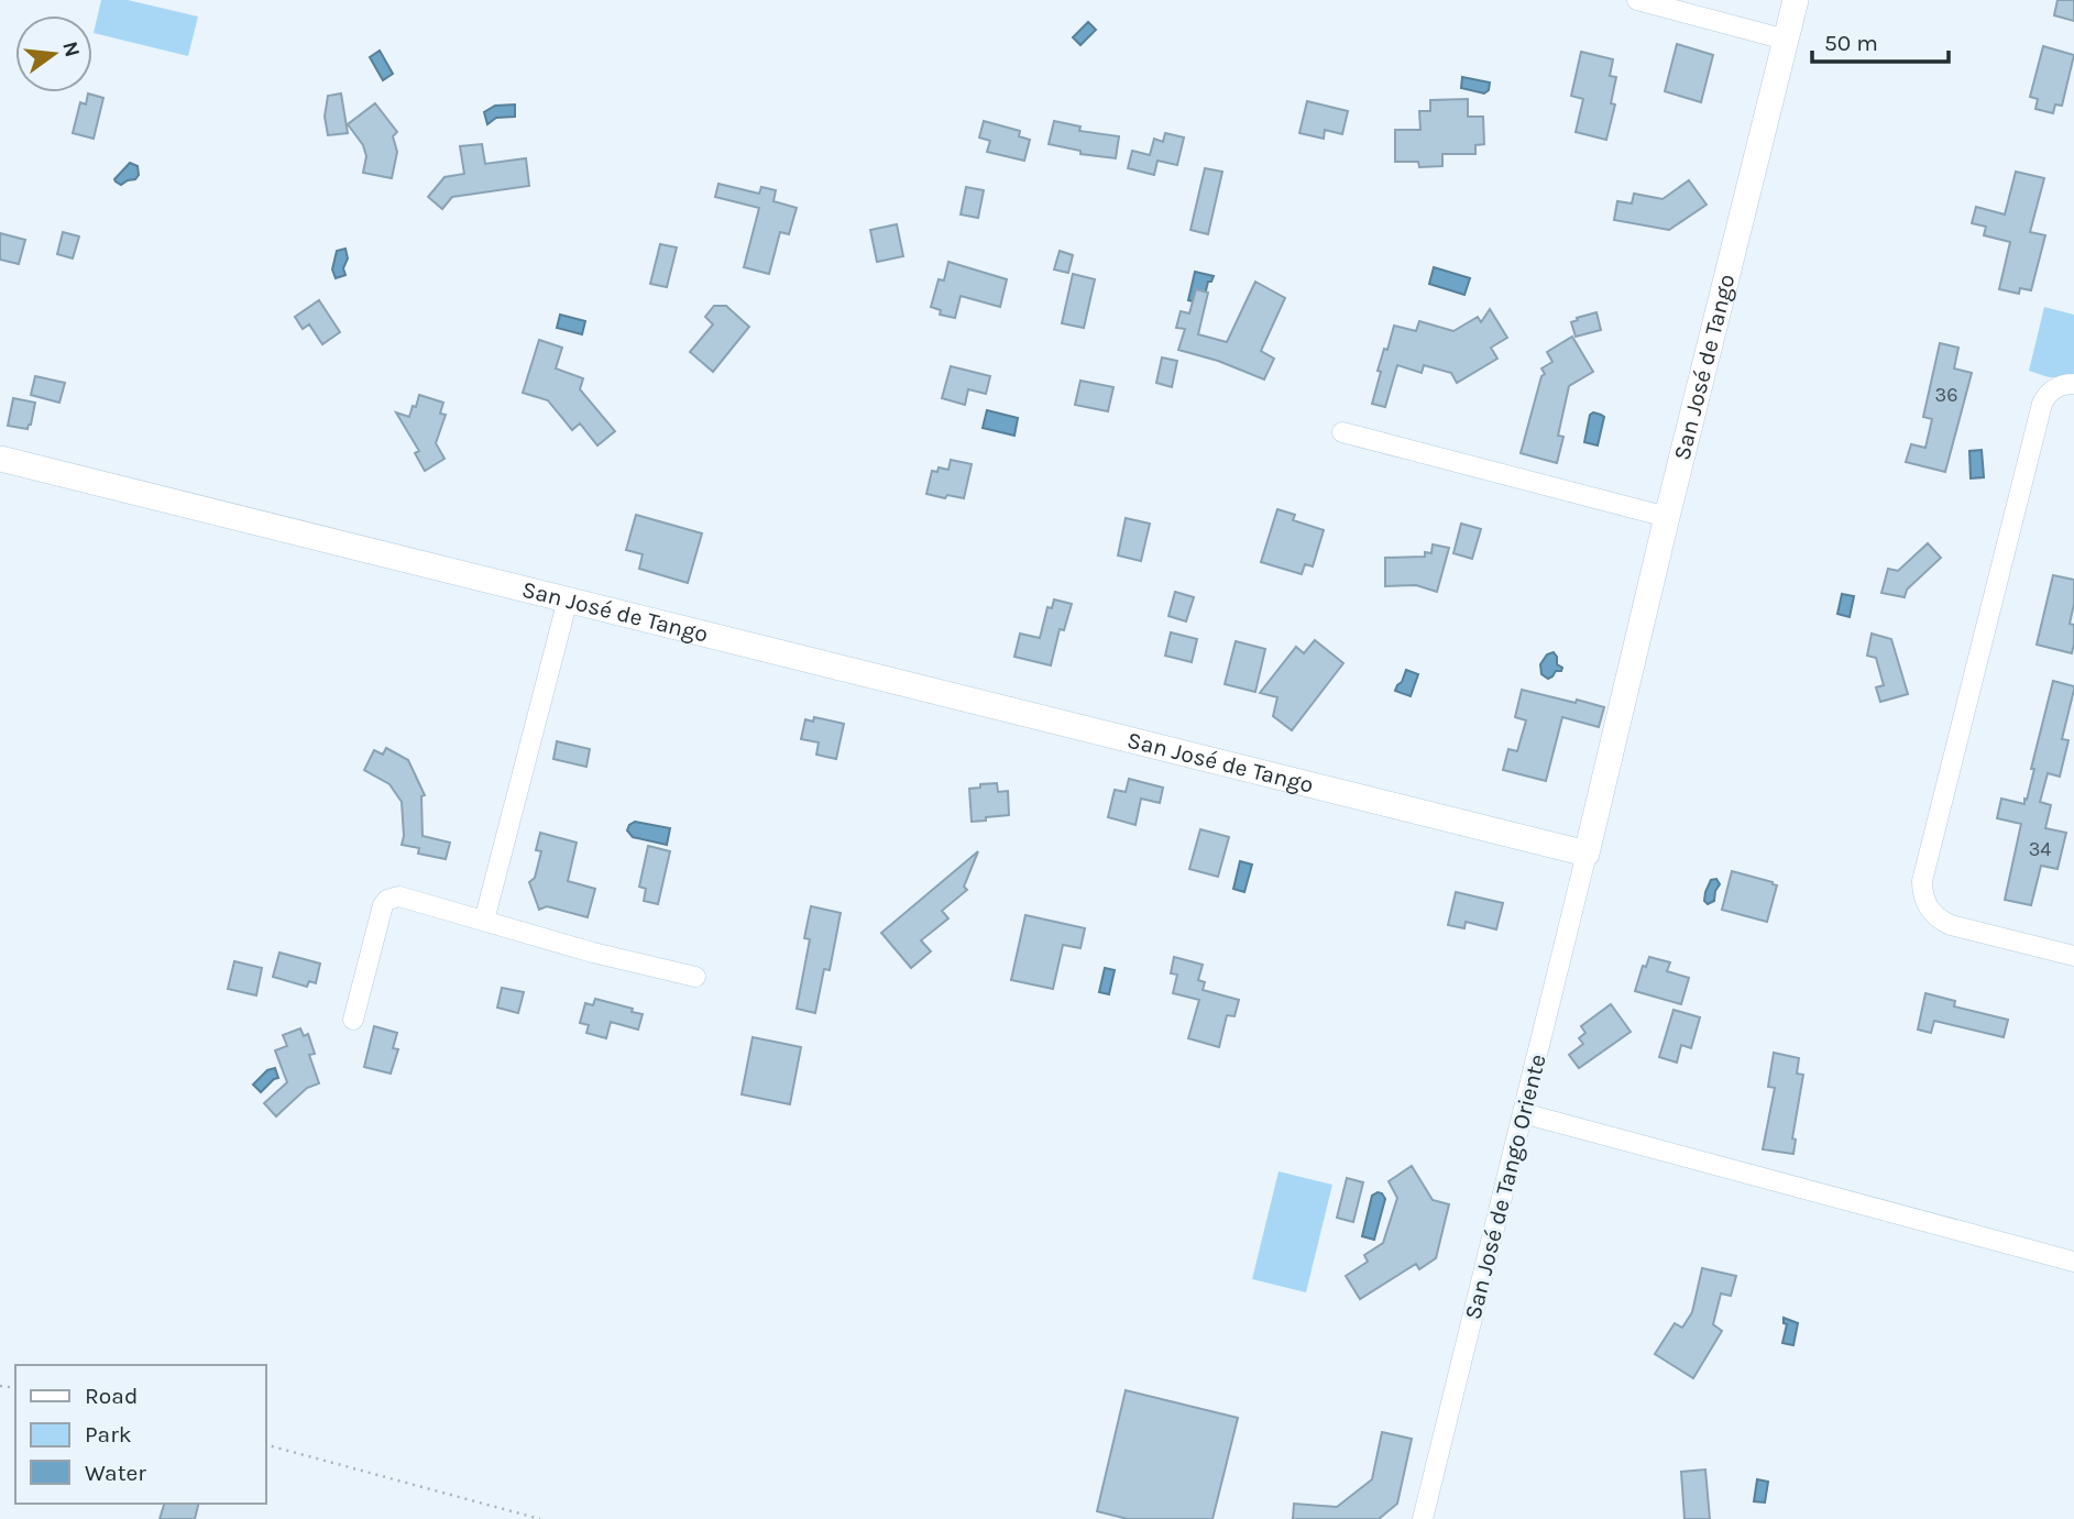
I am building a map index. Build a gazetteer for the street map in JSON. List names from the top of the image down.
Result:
{
  "streets": {
    "street": ["San José de Tango", "San José de Tango Oriente"]
  },
  "crossings": [
    ["San José de Tango", "San José de Tango Oriente"]
  ],
  "house_numbers": ["36", "34"],
  "legend": ["Road", "Park", "Water"],
  "scale_bar": "50 m",
  "north": "right"
}
